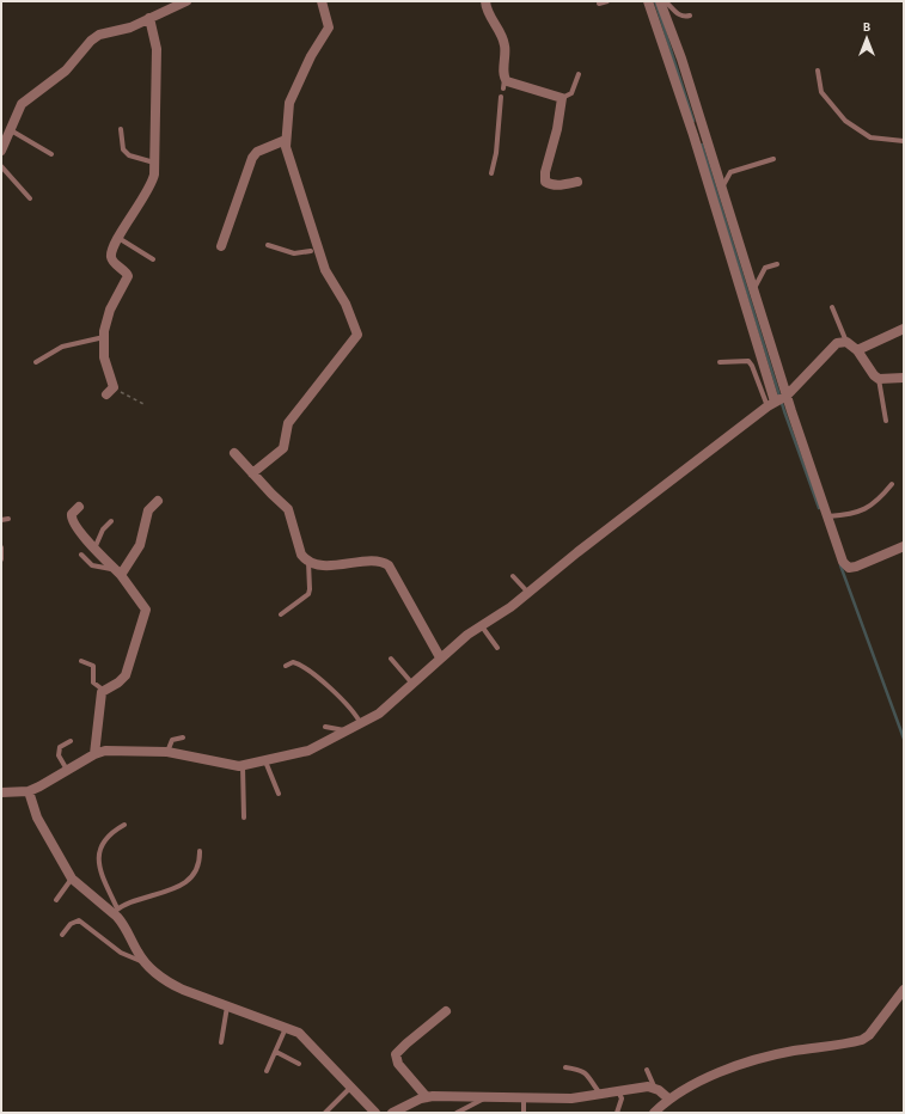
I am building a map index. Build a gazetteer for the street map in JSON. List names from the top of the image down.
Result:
{
  "north": "top"
}
